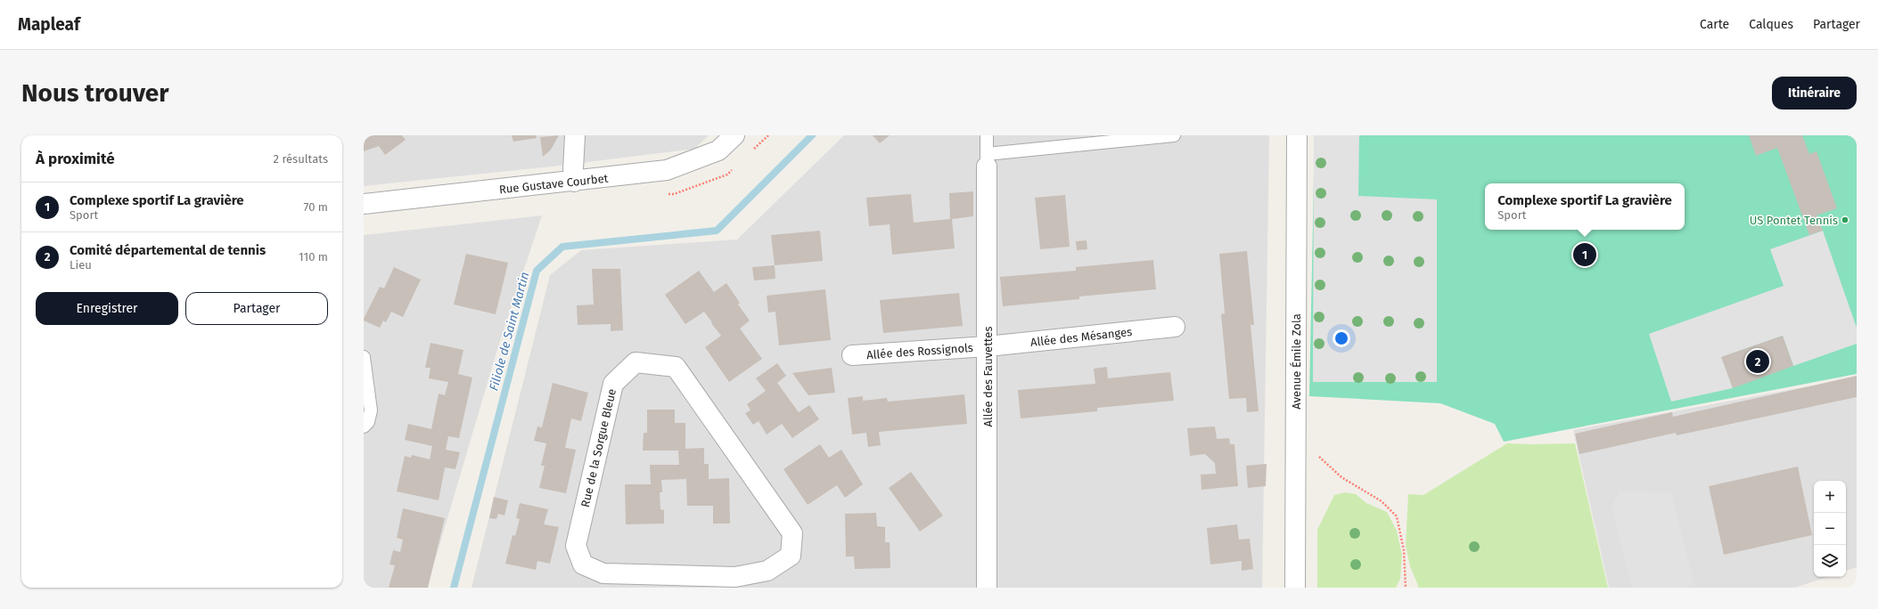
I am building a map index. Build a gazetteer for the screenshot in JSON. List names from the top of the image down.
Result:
{
  "streets": {
    "street": [
      "Rue Gustave Courbet",
      "Allée des Mésanges",
      "Allée des Rossignols",
      "Avenue Émile Zola",
      "Allée des Fauvettes",
      "Rue de la Sorgue Bleue"
    ]
  },
  "crossings": [
    ["Allée des Mésanges", "Allée des Rossignols"],
    ["Allée des Mésanges", "Allée des Fauvettes"],
    ["Allée des Rossignols", "Allée des Fauvettes"]
  ],
  "water": ["Filiole de Saint Martin"],
  "places": ["US Pontet Tennis"],
  "page": {
    "header": "Mapleaf",
    "nav": ["Carte", "Calques", "Partager"],
    "buttons": [
      "Itinéraire",
      ["Enregistrer", "Partager"]
    ],
    "title": "Nous trouver",
    "heading": ["À proximité", "2 résultats"],
    "list": [
      {
        "mark": "1",
        "name": "Complexe sportif La gravière",
        "note": "Sport",
        "value": "70 m"
      },
      {
        "mark": "2",
        "name": "Comité départemental de tennis",
        "note": "Lieu",
        "value": "110 m"
      }
    ],
    "popup": ["Complexe sportif La gravière", "Sport"],
    "pins": ["1", "2"],
    "map_buttons": ["+", "−"]
  }
}
